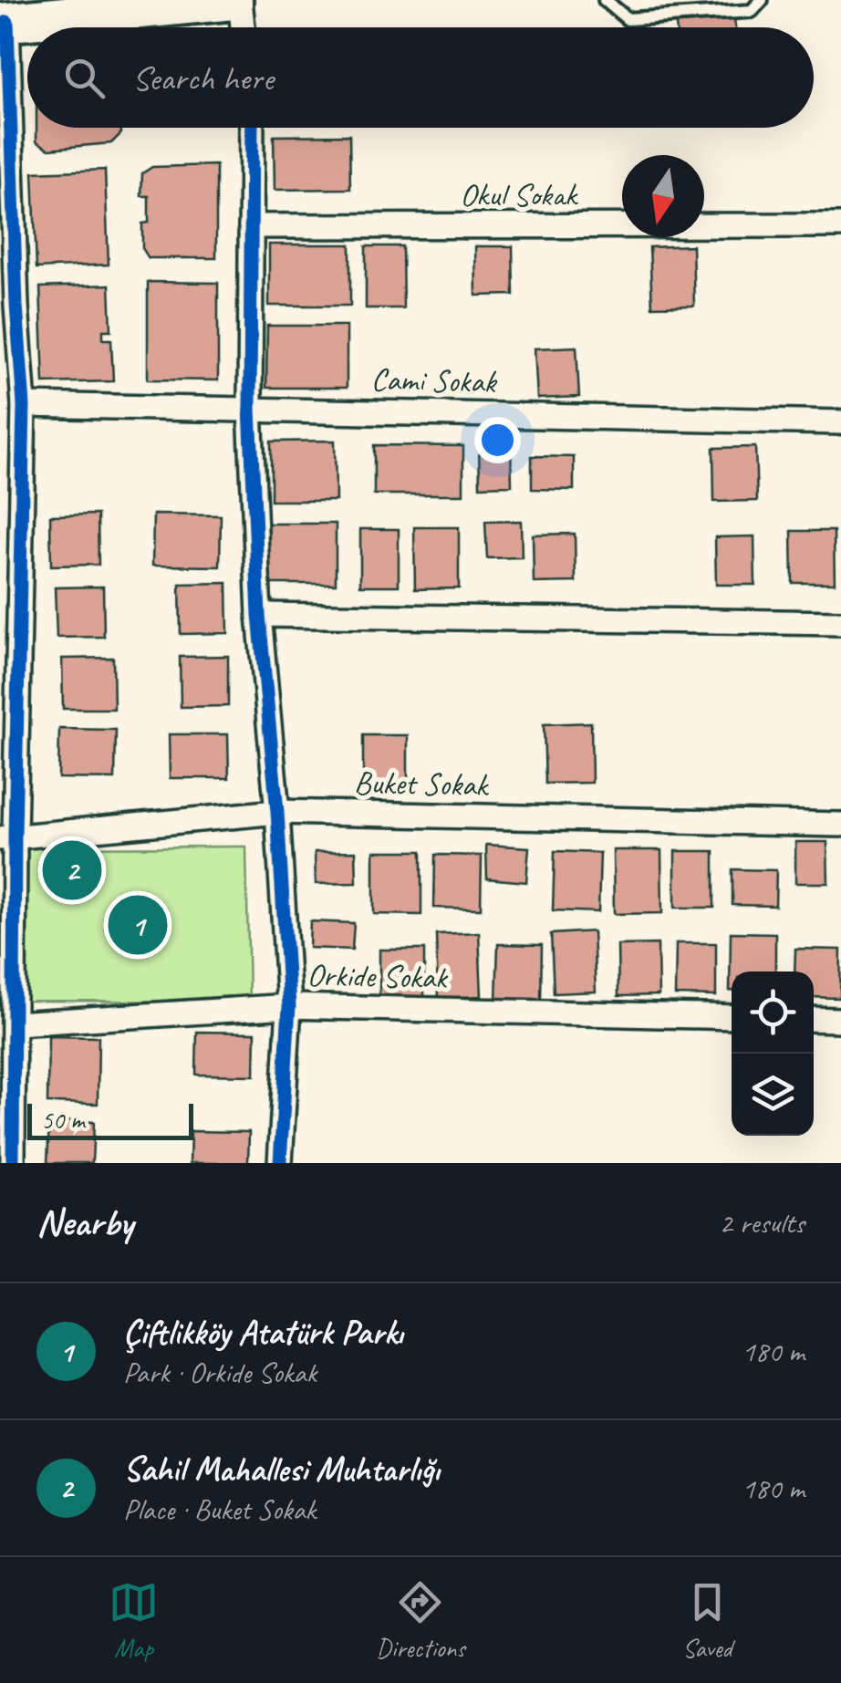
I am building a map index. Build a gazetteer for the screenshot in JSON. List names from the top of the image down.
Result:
{
  "streets": {
    "street": [
      "Okul Sokak",
      "Cami Sokak",
      "Buket Sokak",
      "Orkide Sokak"
    ]
  },
  "scale_bar": "50 m",
  "north": "bottom",
  "page": {
    "search": "Search here",
    "pins": ["2", "1"],
    "scale": "50 m",
    "heading": ["Nearby", "2 results"],
    "list": [
      {
        "mark": "1",
        "name": "Çiftlikköy Atatürk Parkı",
        "note": "Park · Orkide Sokak",
        "value": "180 m"
      },
      {
        "mark": "2",
        "name": "Sahil Mahallesi Muhtarlığı",
        "note": "Place · Buket Sokak",
        "value": "180 m"
      }
    ],
    "nav": ["Map", "Directions", "Saved"]
  }
}
